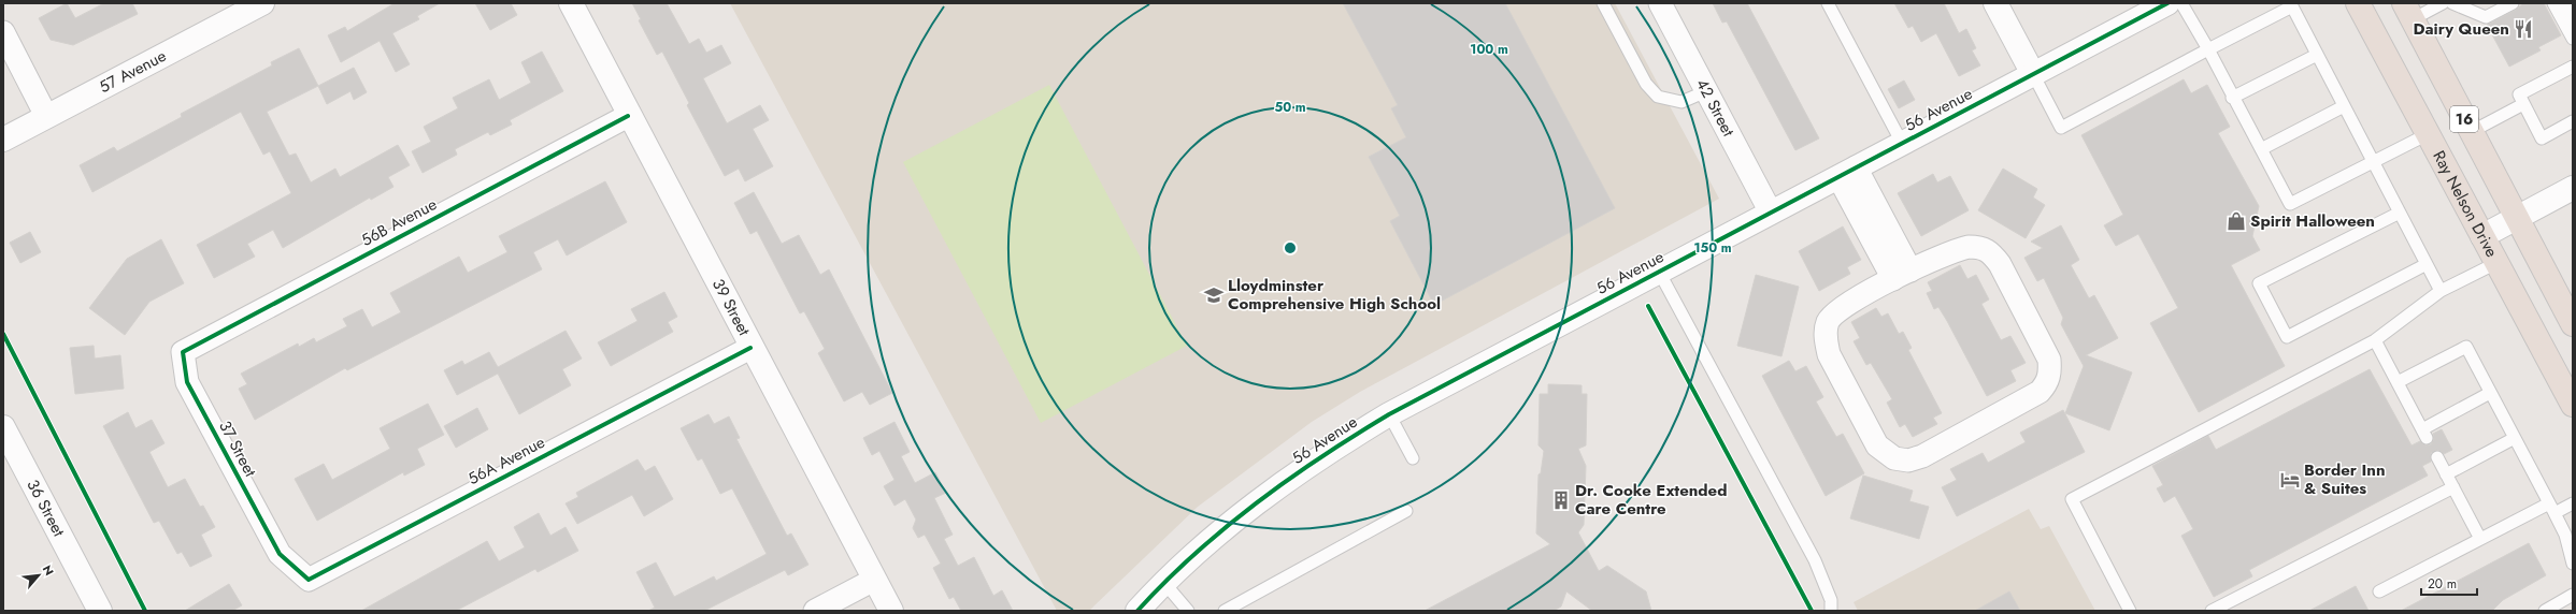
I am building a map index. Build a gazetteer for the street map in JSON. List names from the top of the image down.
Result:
{
  "streets": {
    "highway": ["16", "Ray Nelson Drive"],
    "street": [
      "57 Avenue",
      "42 Street",
      "56 Avenue",
      "56B Avenue",
      "39 Street",
      "37 Street",
      "56A Avenue",
      "36 Street"
    ]
  },
  "crossings": [
    ["42 Street", "56 Avenue"],
    ["56B Avenue", "39 Street"],
    ["56B Avenue", "37 Street"],
    ["39 Street", "56A Avenue"],
    ["37 Street", "56A Avenue"]
  ],
  "places": {
    "restaurant": ["Dairy Queen"],
    "shop": ["Spirit Halloween"],
    "school or university": ["Lloydminster Comprehensive High School"],
    "hotel": ["Border Inn & Suites"],
    "building": ["Dr. Cooke Extended Care Centre"]
  },
  "scale_bar": "20 m",
  "north": "top right",
  "rings": ["100 m", "50 m", "150 m"]
}
